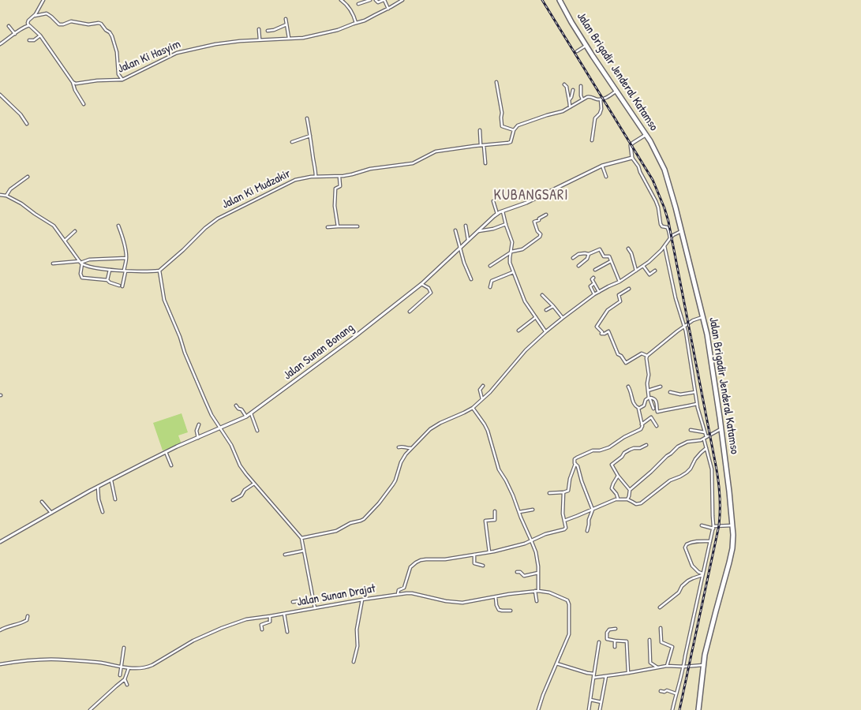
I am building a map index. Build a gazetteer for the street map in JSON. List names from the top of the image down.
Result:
{
  "streets": {
    "highway": ["Jalan Brigadir Jenderal Katamso"],
    "street": [
      "Jalan Ki Hasyim",
      "Jalan Ki Mudzakir",
      "Jalan Sunan Bonang",
      "Jalan Sunan Drajat"
    ]
  },
  "districts": ["KUBANGSARI"]
}
